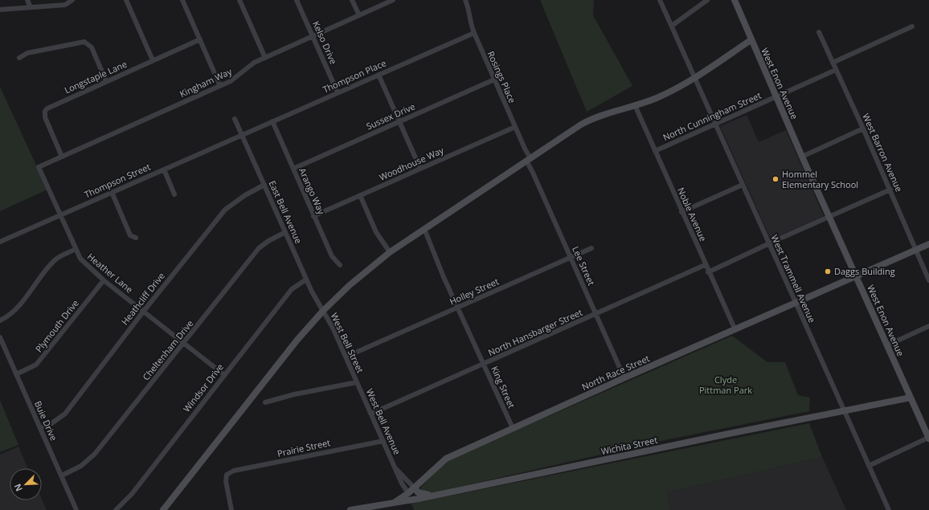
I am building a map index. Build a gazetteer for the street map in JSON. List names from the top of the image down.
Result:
{
  "streets": {
    "street": [
      "Kelso Drive",
      "Thompson Place",
      "Longstaple Lane",
      "Rosings Place",
      "Kingham Way",
      "West Enon Avenue",
      "Sussex Drive",
      "North Cunningham Street",
      "West Barron Avenue",
      "Woodhouse Way",
      "Thompson Street",
      "Arango Way",
      "East Bell Avenue",
      "Noble Avenue",
      "Lee Street",
      "Heather Lane",
      "West Trammell Avenue",
      "Holley Street",
      "Heathcliff Drive",
      "Plymouth Drive",
      "North Hansbarger Street",
      "West Bell Street",
      "Cheltenham Drive",
      "North Race Street",
      "King Street",
      "Windsor Drive",
      "Buie Drive",
      "West Bell Avenue",
      "Wichita Street",
      "Prairie Street"
    ]
  },
  "crossings": [
    ["Kelso Drive", "Thompson Place"],
    ["Kelso Drive", "Kingham Way"],
    ["Thompson Place", "Rosings Place"],
    ["Thompson Place", "Thompson Street"],
    ["Thompson Place", "Arango Way"],
    ["Thompson Place", "East Bell Avenue"],
    ["Longstaple Lane", "Kingham Way"],
    ["Rosings Place", "Sussex Drive"],
    ["Rosings Place", "Woodhouse Way"],
    ["Rosings Place", "Lee Street"],
    ["Kingham Way", "Heather Lane"],
    ["West Enon Avenue", "North Cunningham Street"],
    ["West Enon Avenue", "North Race Street"],
    ["West Enon Avenue", "Wichita Street"],
    ["Sussex Drive", "Arango Way"],
    ["North Cunningham Street", "West Barron Avenue"],
    ["North Cunningham Street", "Noble Avenue"],
    ["North Cunningham Street", "West Trammell Avenue"],
    ["West Barron Avenue", "North Race Street"],
    ["Woodhouse Way", "Arango Way"],
    ["Thompson Street", "East Bell Avenue"],
    ["Thompson Street", "Heather Lane"],
    ["East Bell Avenue", "Heathcliff Drive"],
    ["East Bell Avenue", "West Bell Street"],
    ["East Bell Avenue", "Cheltenham Drive"],
    ["East Bell Avenue", "Windsor Drive"],
    ["Noble Avenue", "North Hansbarger Street"],
    ["Noble Avenue", "North Race Street"],
    ["Lee Street", "Holley Street"],
    ["Lee Street", "North Hansbarger Street"],
    ["Lee Street", "North Race Street"],
    ["Heather Lane", "Heathcliff Drive"],
    ["Heather Lane", "Plymouth Drive"],
    ["Heather Lane", "Cheltenham Drive"],
    ["Heather Lane", "Windsor Drive"],
    ["West Trammell Avenue", "North Race Street"],
    ["West Trammell Avenue", "Wichita Street"],
    ["Holley Street", "West Bell Street"],
    ["Holley Street", "King Street"],
    ["Heathcliff Drive", "Buie Drive"],
    ["Plymouth Drive", "Buie Drive"],
    ["North Hansbarger Street", "King Street"],
    ["North Hansbarger Street", "West Bell Avenue"],
    ["West Bell Street", "West Bell Avenue"],
    ["Cheltenham Drive", "Buie Drive"],
    ["North Race Street", "King Street"],
    ["North Race Street", "West Bell Avenue"],
    ["North Race Street", "Wichita Street"],
    ["West Bell Avenue", "Prairie Street"]
  ],
  "parks": ["Clyde Pittman Park"],
  "places": ["Hommel Elementary School", "Daggs Building"],
  "north": "bottom left"
}
